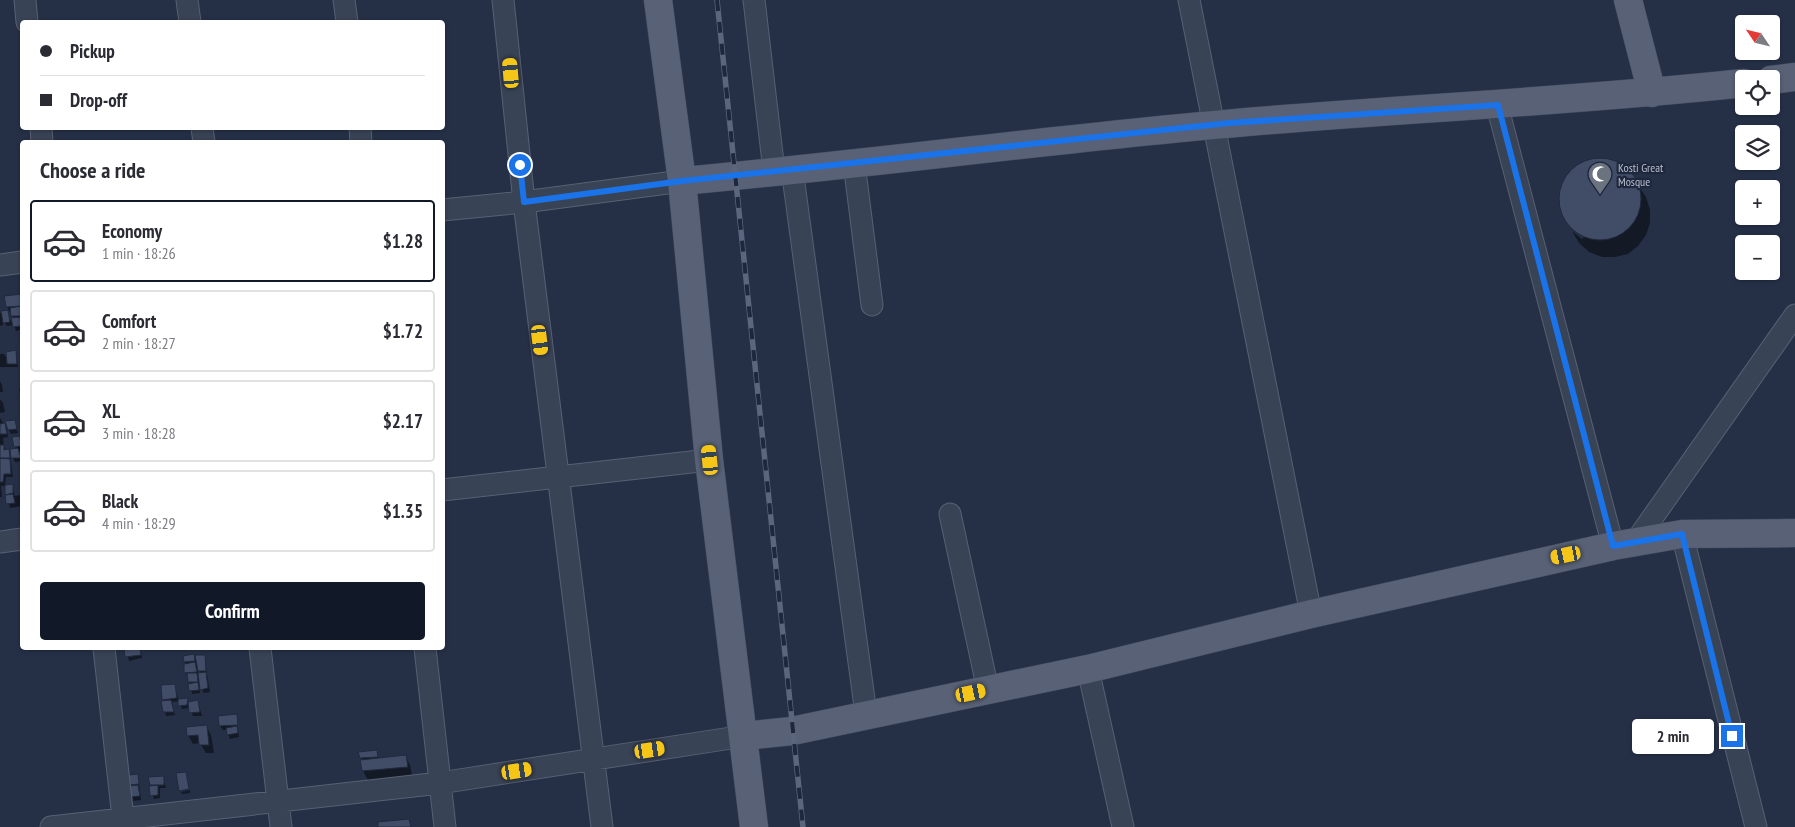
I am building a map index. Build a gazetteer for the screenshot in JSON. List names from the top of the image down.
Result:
{
  "places": {
    "mosque": ["Kosti Great Mosque"]
  },
  "north": "top left",
  "page": {
    "map_buttons": ["+", "−"],
    "banner": ["Pickup", "Drop-off"],
    "heading": "Choose a ride",
    "list": [
      {
        "name": "Economy",
        "note": "1 min · 18:26",
        "value": "$1.28"
      },
      {
        "name": "Comfort",
        "note": "2 min · 18:27",
        "value": "$1.72"
      },
      {
        "name": "XL",
        "note": "3 min · 18:28",
        "value": "$2.17"
      },
      {
        "name": "Black",
        "note": "4 min · 18:29",
        "value": "$1.35"
      }
    ],
    "buttons": "Confirm",
    "bubble": "2 min"
  }
}
